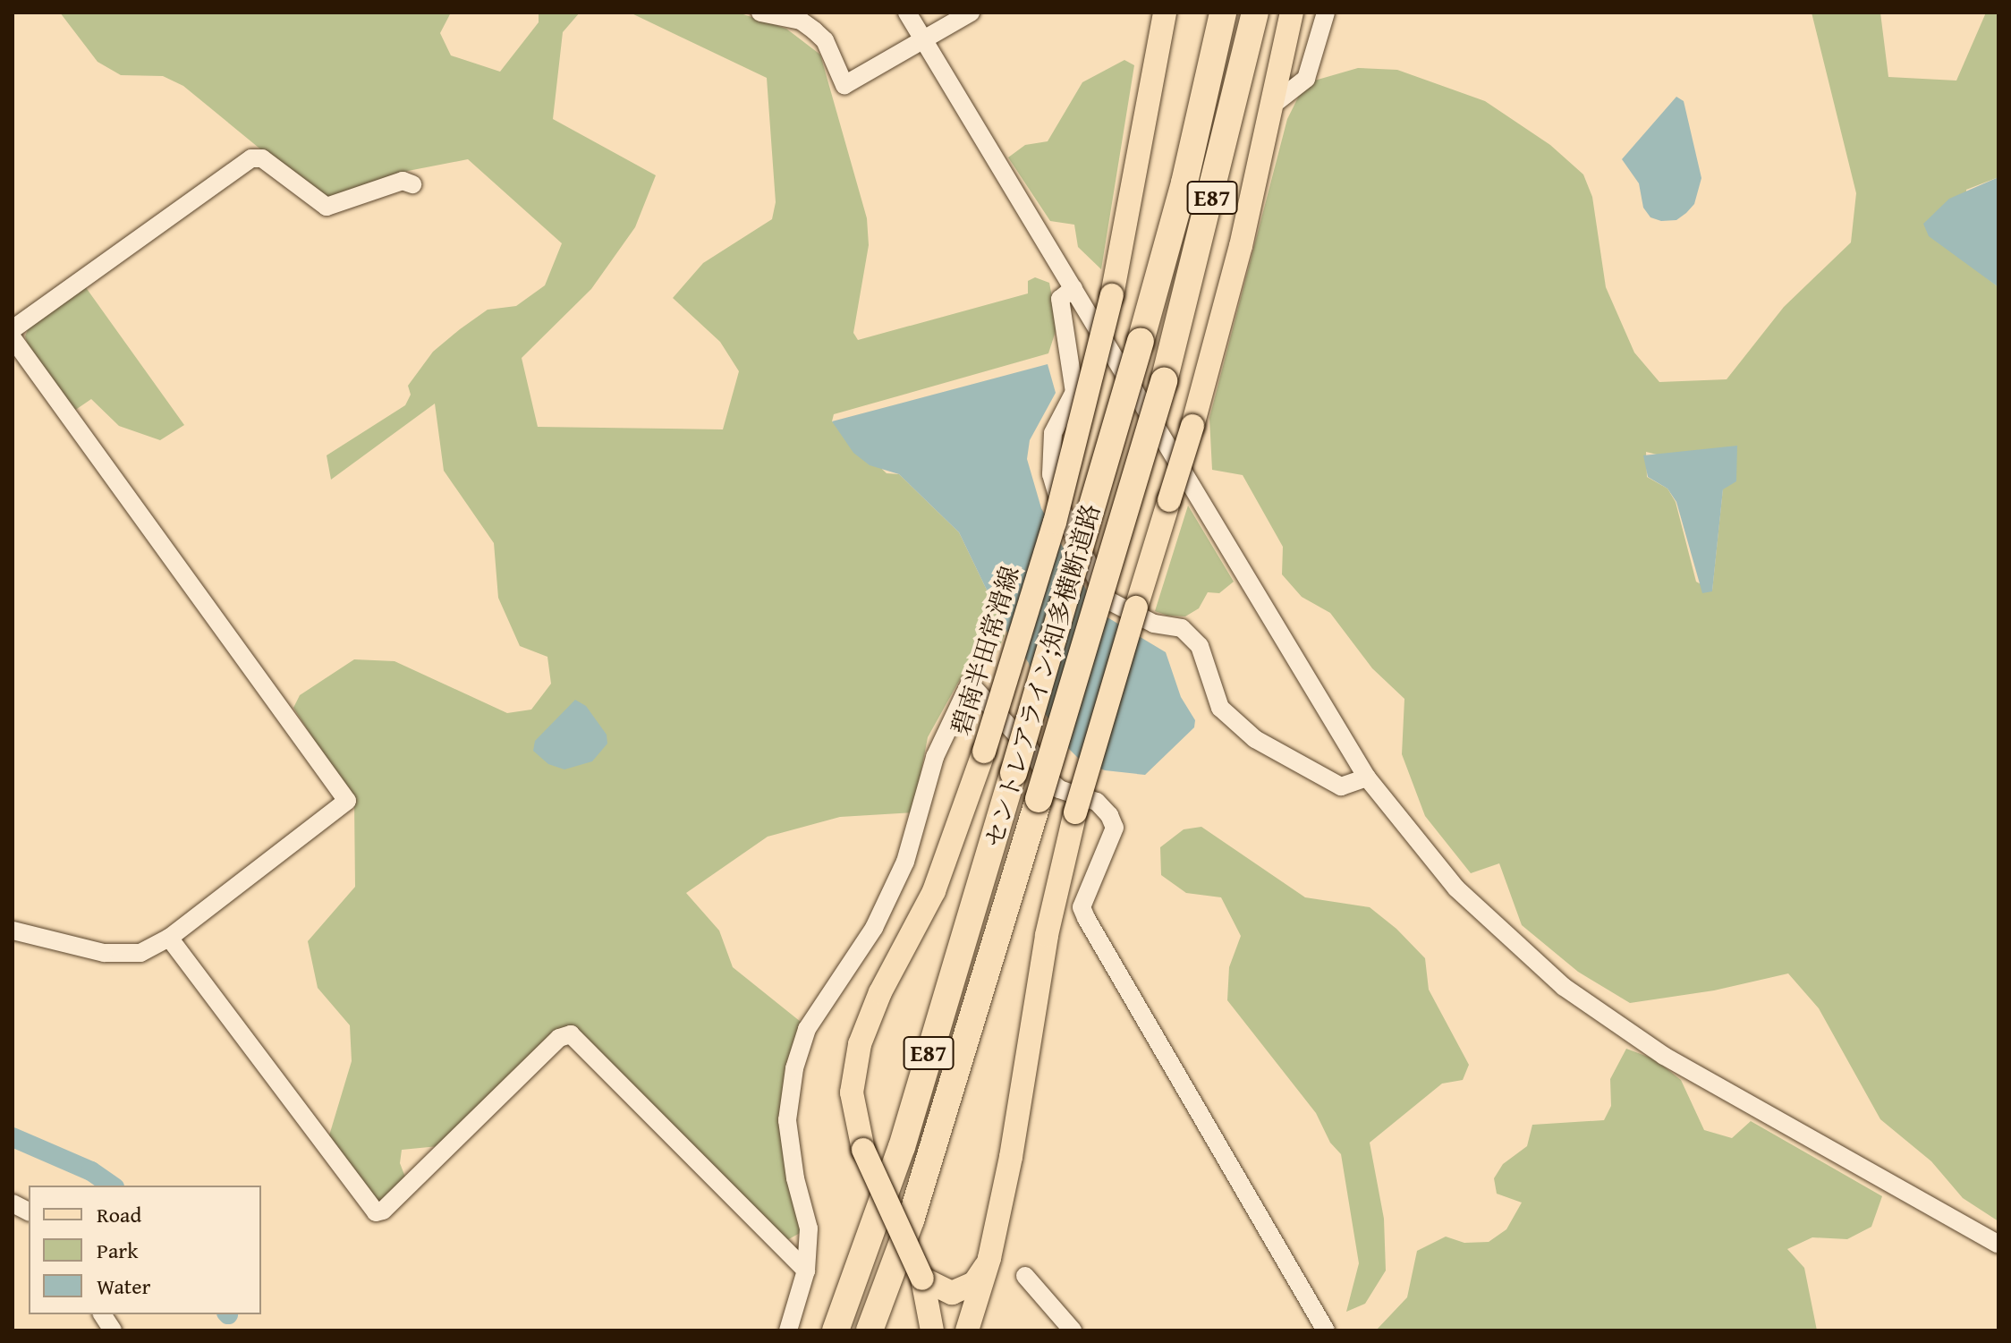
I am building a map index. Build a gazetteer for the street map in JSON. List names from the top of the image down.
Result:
{
  "streets": {
    "highway": ["E87", "セントレアライン;知多横断道路"],
    "main road": ["碧南半田常滑線"]
  },
  "legend": ["Road", "Park", "Water"]
}
